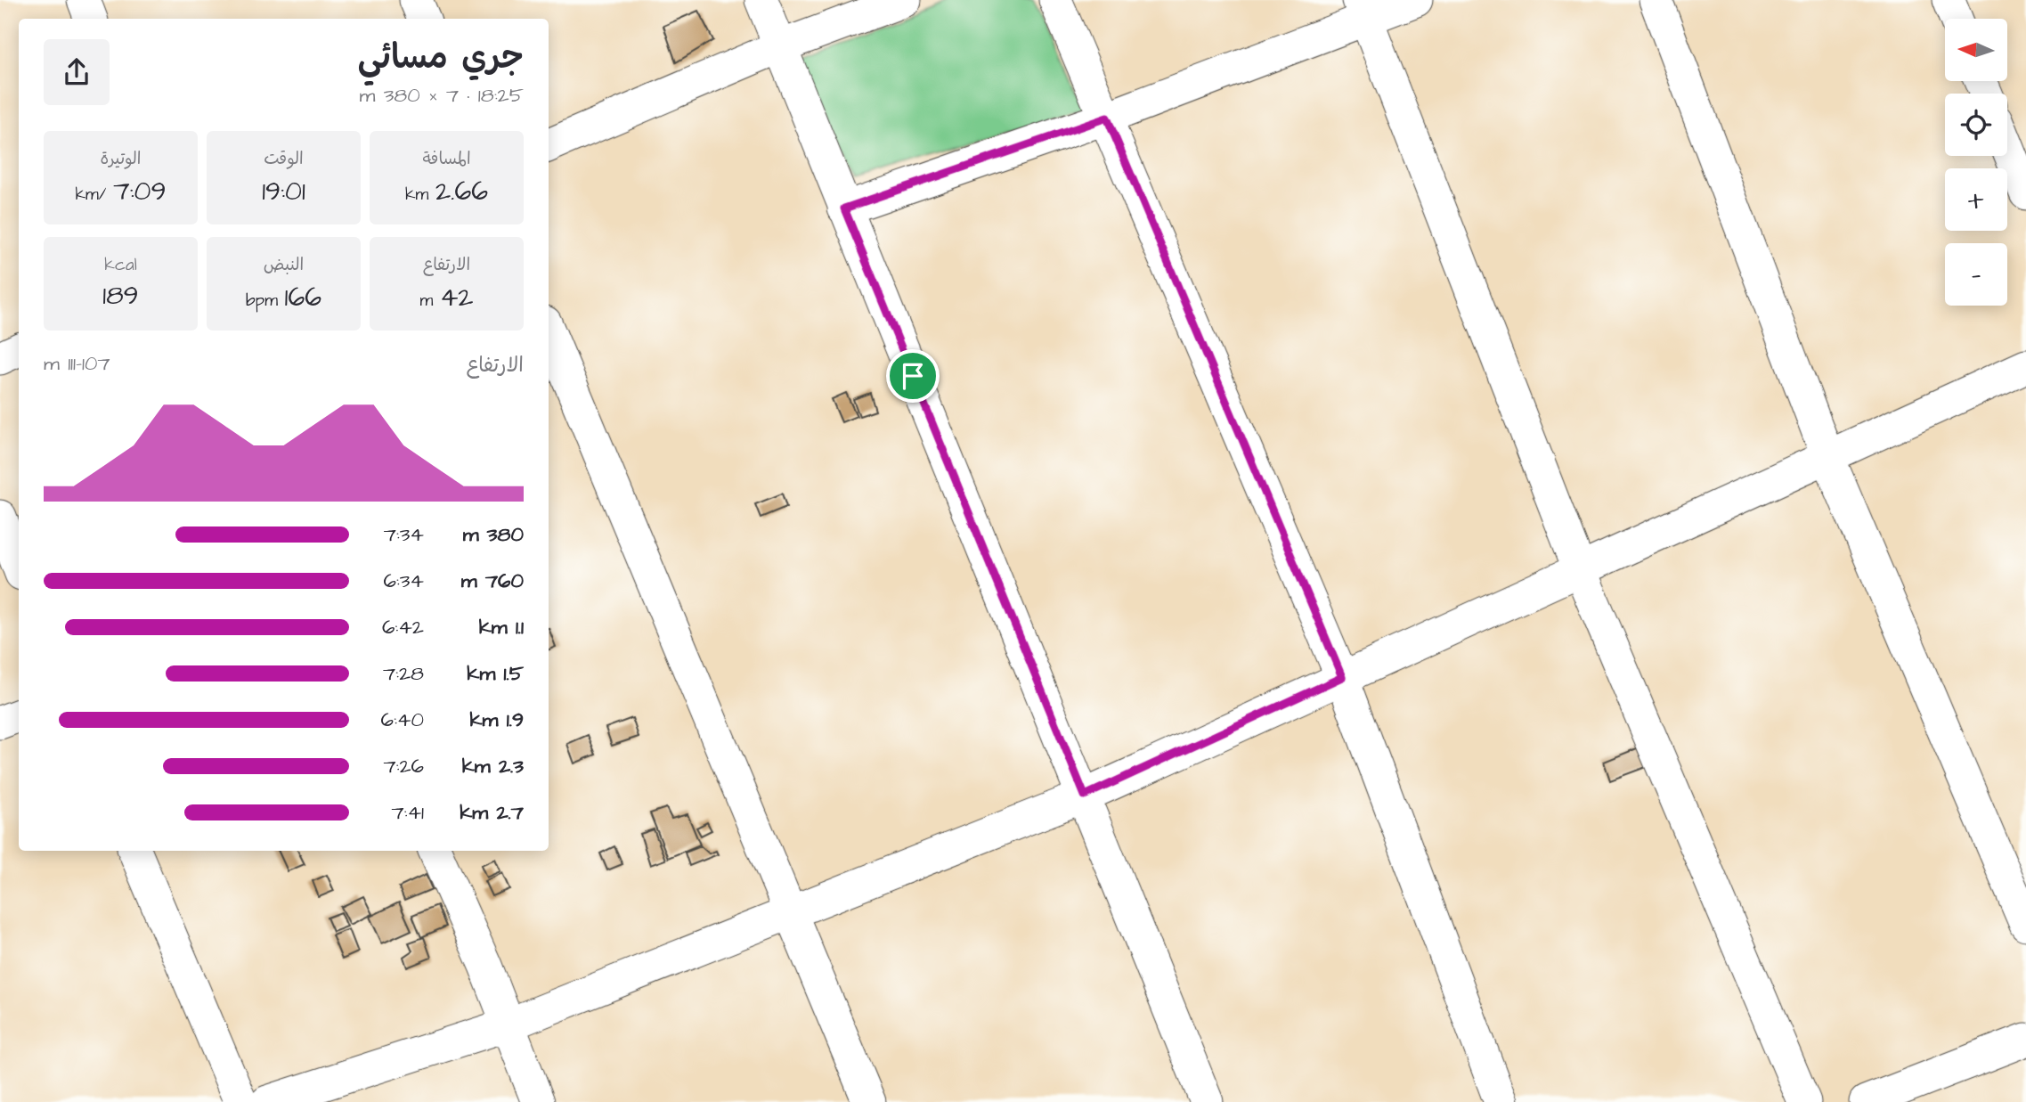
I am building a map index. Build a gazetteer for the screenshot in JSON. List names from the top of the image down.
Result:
{
  "north": "left",
  "page": {
    "map_buttons": ["+", "−"],
    "heading": ["جري مسائي", "18:25 · 7 × 380 m"],
    "stats": [
      ["المسافة", "2.66 km"],
      ["الوقت", "19:01"],
      ["الوتيرة", "7:09 /km"],
      ["الارتفاع", "42 m"],
      ["النبض", "166 bpm"],
      ["kcal", "189"]
    ],
    "chart": ["الارتفاع", "107–111 m"],
    "list": [
      {
        "name": "380 m",
        "note": "7:34"
      },
      {
        "name": "760 m",
        "note": "6:34"
      },
      {
        "name": "1.1 km",
        "note": "6:42"
      },
      {
        "name": "1.5 km",
        "note": "7:28"
      },
      {
        "name": "1.9 km",
        "note": "6:40"
      },
      {
        "name": "2.3 km",
        "note": "7:26"
      },
      {
        "name": "2.7 km",
        "note": "7:41"
      }
    ]
  }
}
